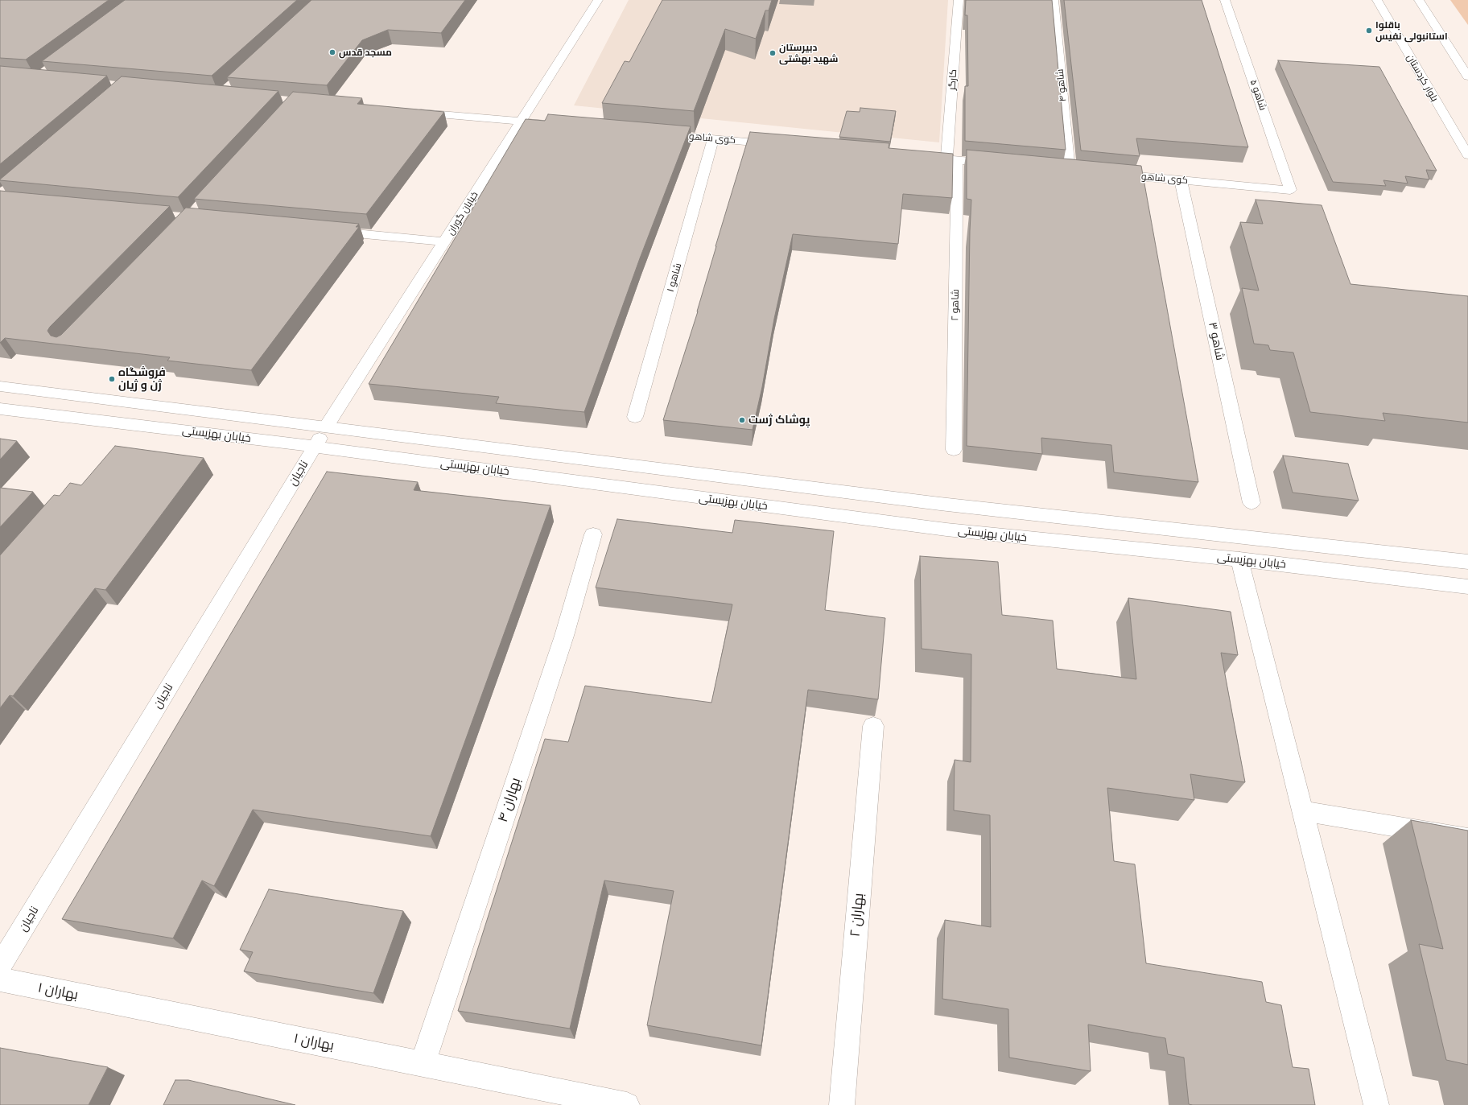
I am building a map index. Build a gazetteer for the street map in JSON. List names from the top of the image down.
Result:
{
  "streets": {
    "street": [
      "بلوار کردستان",
      "کارگر",
      "شاهو ۴",
      "شاهو ۵",
      "کوی شاهو",
      "خیابان گوران",
      "شاهو ۱",
      "شاهو ۲",
      "شاهو ۳",
      "خیابان بهزیستی",
      "ناجیان",
      "بهاران ۴",
      "بهاران ۲",
      "بهاران ۱"
    ]
  },
  "crossings": [
    ["کارگر", "شاهو ۲"],
    ["شاهو ۵", "کوی شاهو"],
    ["کوی شاهو", "شاهو ۱"],
    ["کوی شاهو", "شاهو ۳"],
    ["خیابان گوران", "خیابان بهزیستی"],
    ["خیابان گوران", "ناجیان"],
    ["خیابان بهزیستی", "ناجیان"],
    ["بهاران ۴", "بهاران ۱"]
  ],
  "places": [
    "باقلوا استانبولی نفیس",
    "مسجد قدس",
    "دبیرستان شهید بهشتی",
    "فروشگاه ژن و ژیان",
    "پوشاک ژست"
  ]
}
